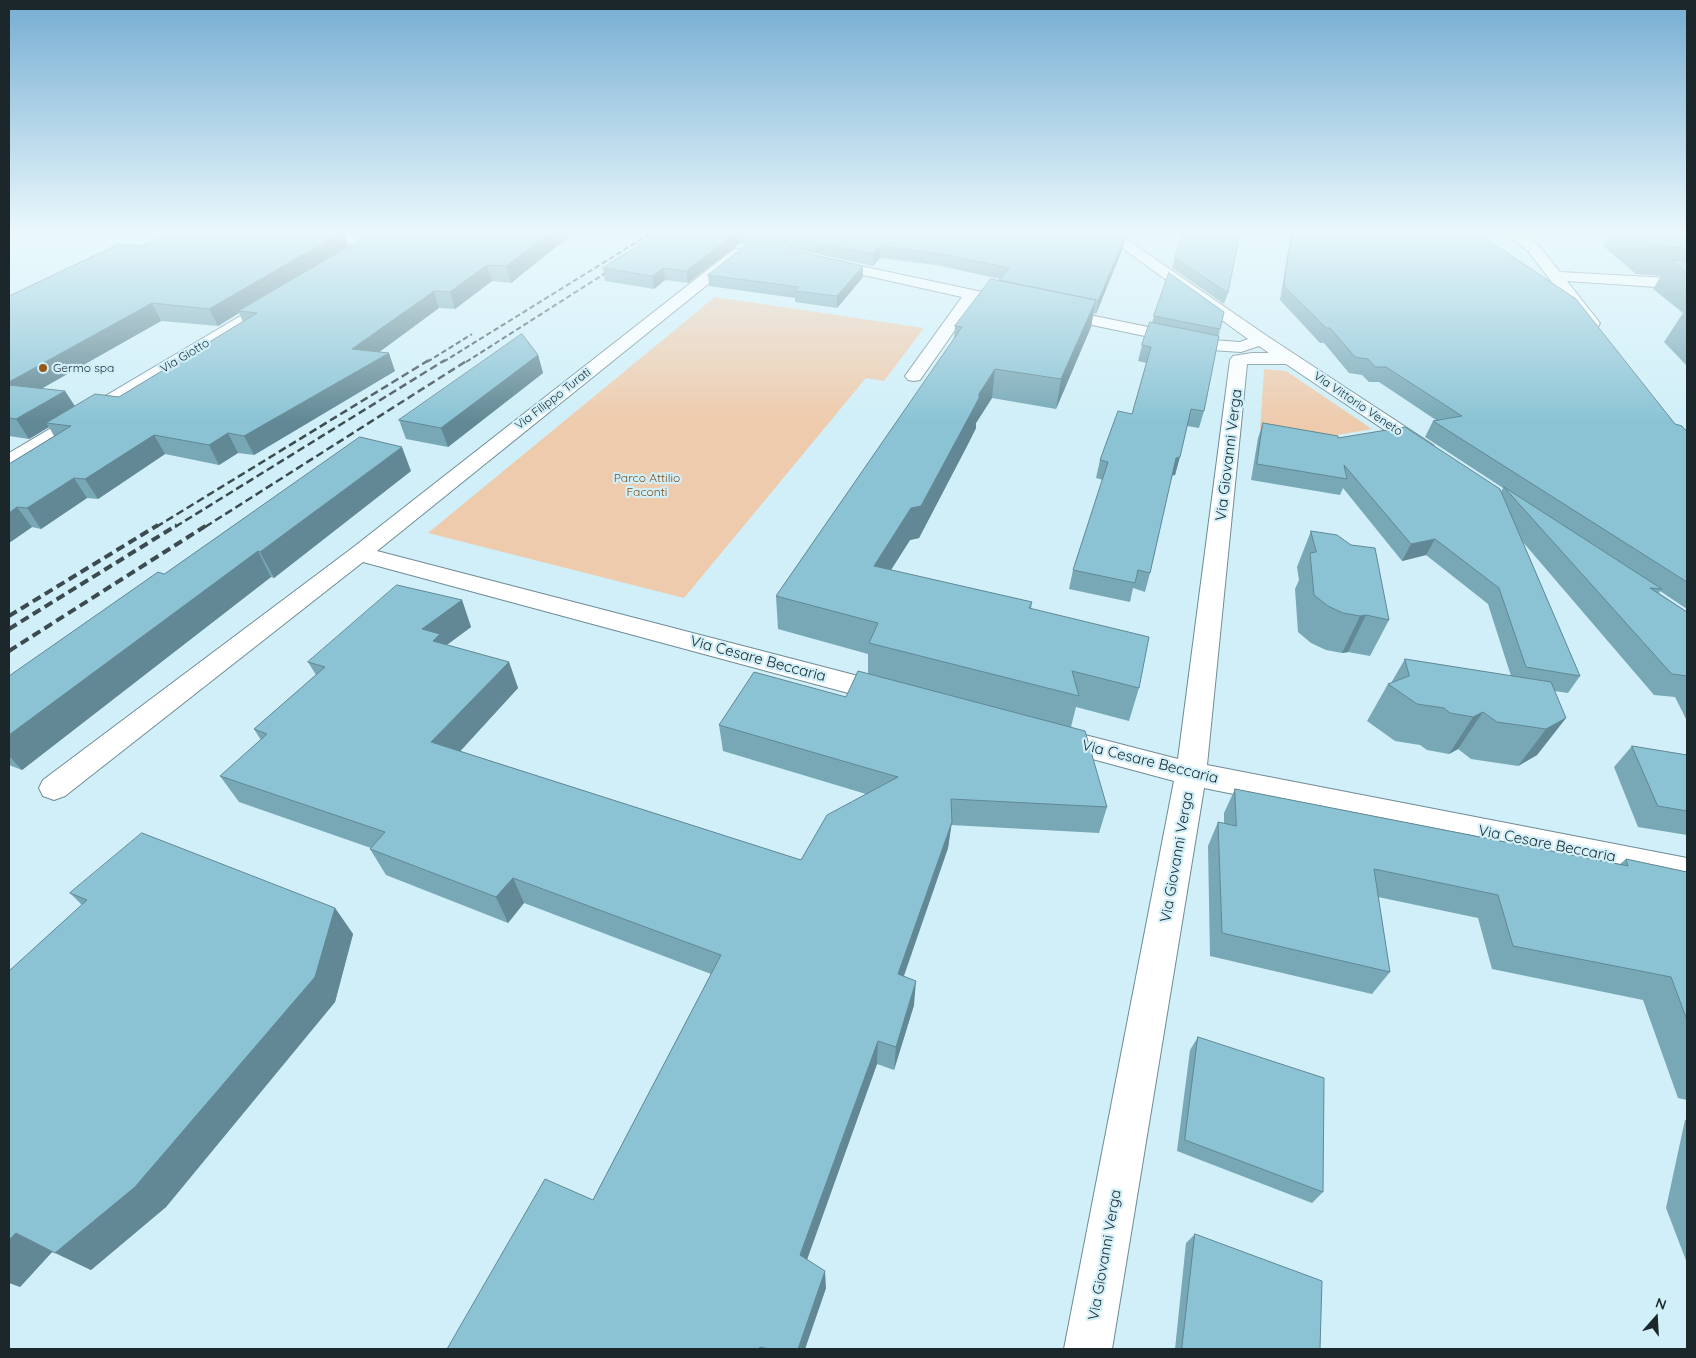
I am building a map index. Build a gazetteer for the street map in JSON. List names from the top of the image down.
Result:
{
  "streets": {
    "street": [
      "Via Giotto",
      "Via Filippo Turati",
      "Via Vittorio Veneto",
      "Via Giovanni Verga",
      "Via Cesare Beccaria"
    ]
  },
  "crossings": [
    ["Via Filippo Turati", "Via Cesare Beccaria"],
    ["Via Giovanni Verga", "Via Cesare Beccaria"]
  ],
  "parks": ["Parco Attilio Faconti"],
  "places": ["Germo spa"],
  "north": "top"
}
